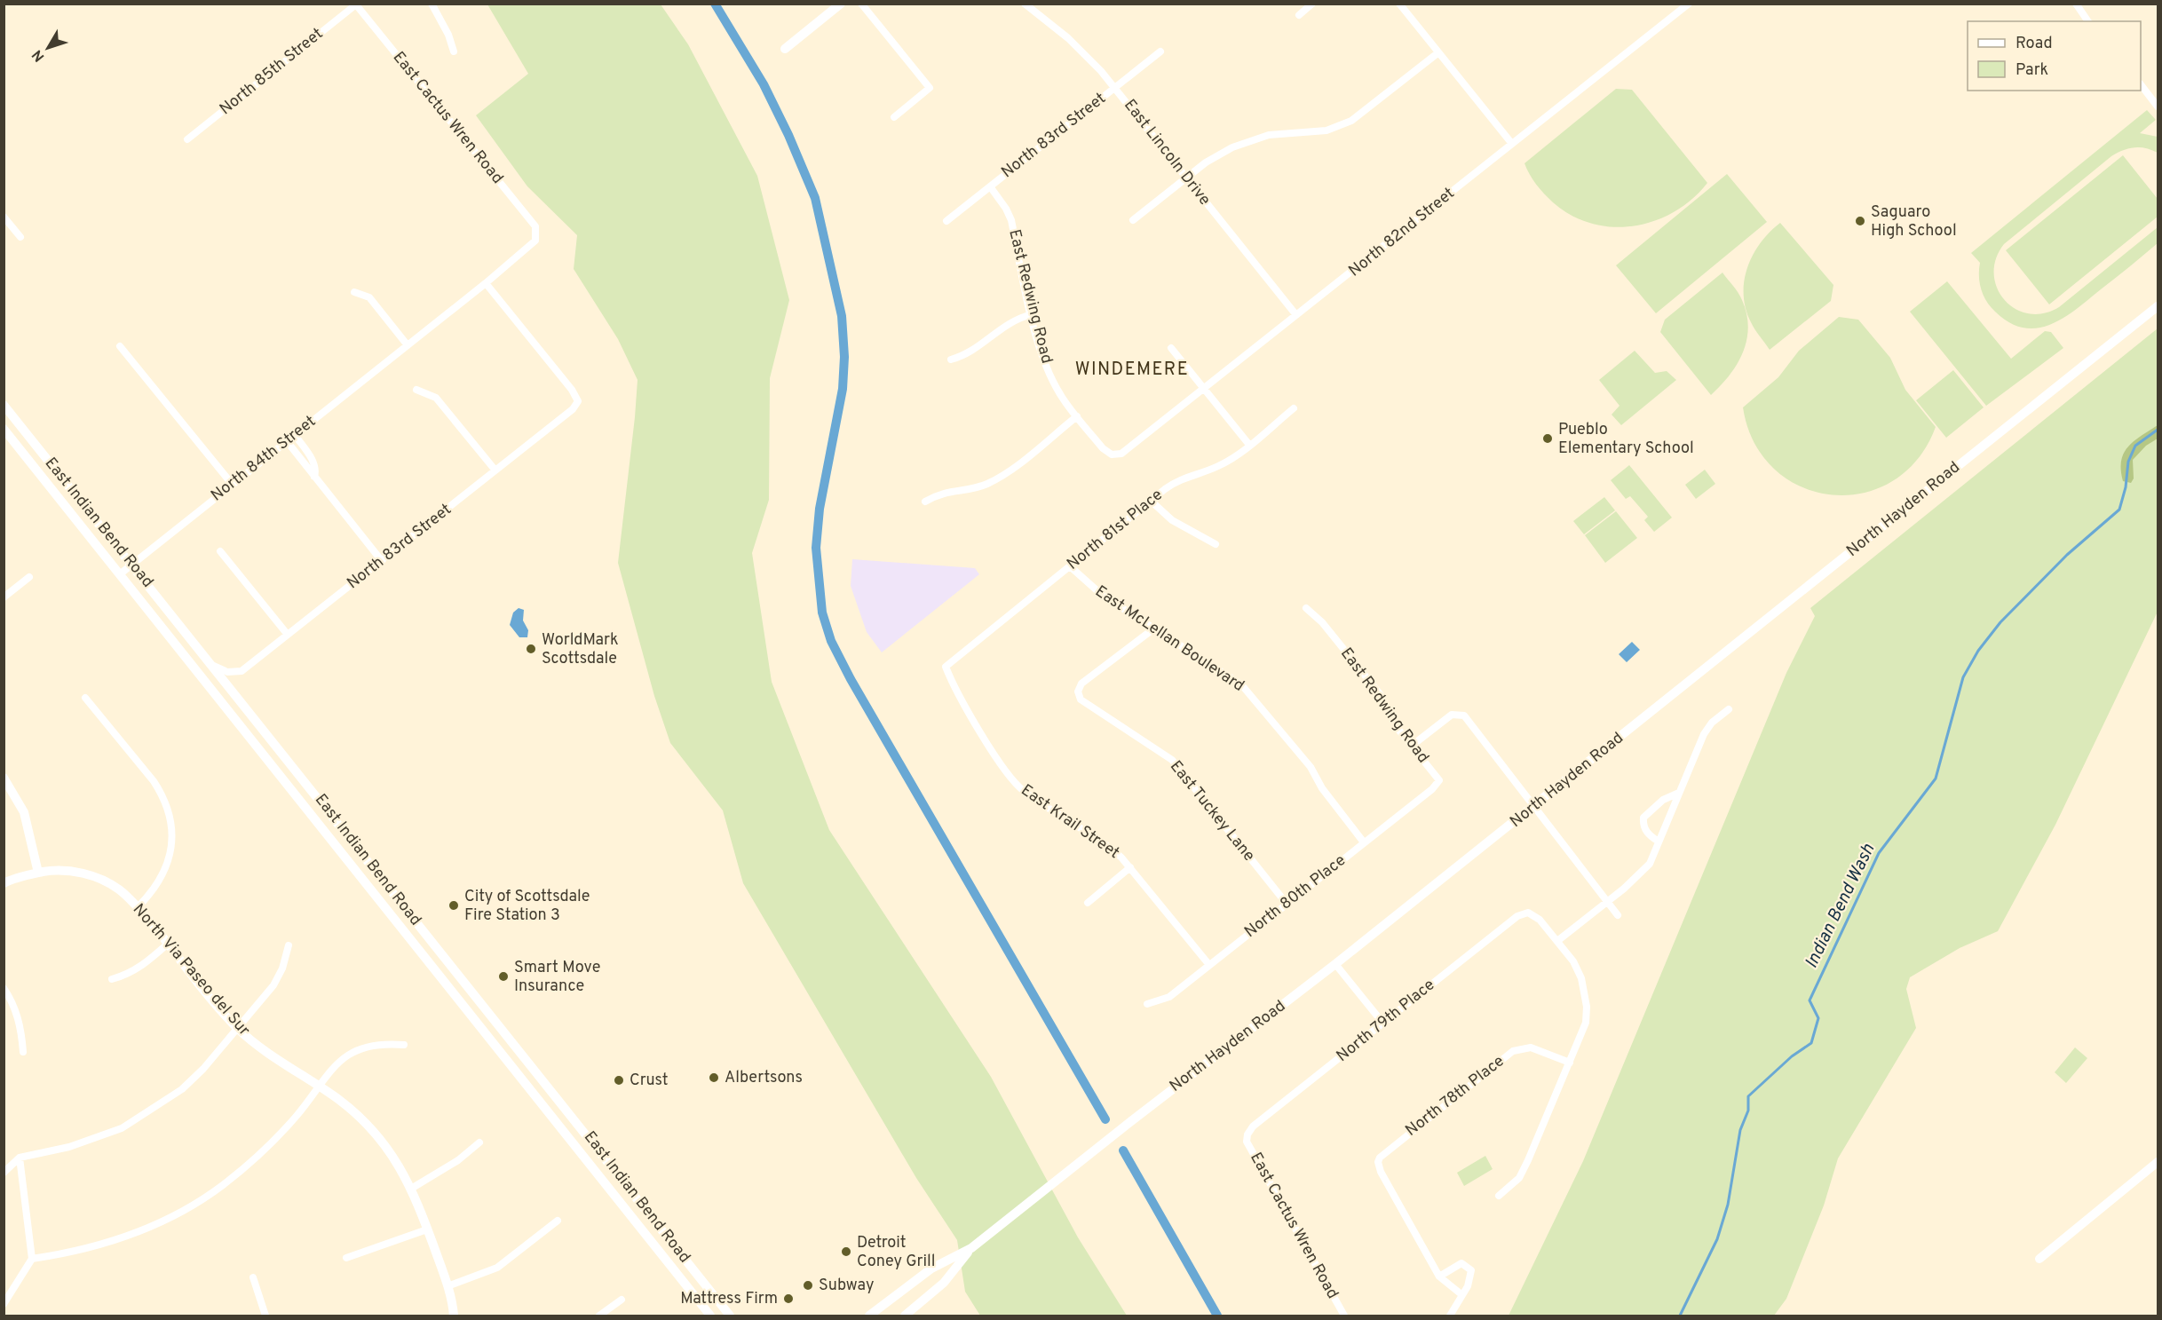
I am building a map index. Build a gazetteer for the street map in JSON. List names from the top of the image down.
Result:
{
  "streets": {
    "main road": ["North Hayden Road", "East Indian Bend Road", "North Via Paseo del Sur"],
    "street": [
      "North 85th Street",
      "East Cactus Wren Road",
      "North 83rd Street",
      "East Lincoln Drive",
      "North 82nd Street",
      "East Redwing Road",
      "North 84th Street",
      "North 81st Place",
      "East McLellan Boulevard",
      "East Tuckey Lane",
      "East Krail Street",
      "North 80th Place",
      "North 79th Place",
      "North 78th Place"
    ]
  },
  "crossings": [
    ["North 85th Street", "East Cactus Wren Road"],
    ["East Cactus Wren Road", "North 84th Street"],
    ["East Cactus Wren Road", "North 79th Place"],
    ["North 83rd Street", "East Lincoln Drive"],
    ["North 83rd Street", "East Redwing Road"],
    ["North 83rd Street", "North 84th Street"],
    ["North 83rd Street", "East Indian Bend Road"],
    ["East Lincoln Drive", "North 82nd Street"],
    ["North 82nd Street", "East Redwing Road"],
    ["East Redwing Road", "North 80th Place"],
    ["North 84th Street", "East Indian Bend Road"],
    ["North 81st Place", "East McLellan Boulevard"],
    ["North 81st Place", "East Krail Street"],
    ["East McLellan Boulevard", "East Tuckey Lane"],
    ["East McLellan Boulevard", "North 80th Place"],
    ["East Tuckey Lane", "North 80th Place"],
    ["East Krail Street", "North 80th Place"]
  ],
  "districts": ["WINDEMERE"],
  "water": ["Indian Bend Wash"],
  "places": [
    "Saguaro High School",
    "Pueblo Elementary School",
    "WorldMark Scottsdale",
    "City of Scottsdale Fire Station 3",
    "Smart Move Insurance",
    "Albertsons",
    "Crust",
    "Detroit Coney Grill",
    "Subway",
    "Mattress Firm"
  ],
  "legend": ["Road", "Park"],
  "north": "bottom left"
}
